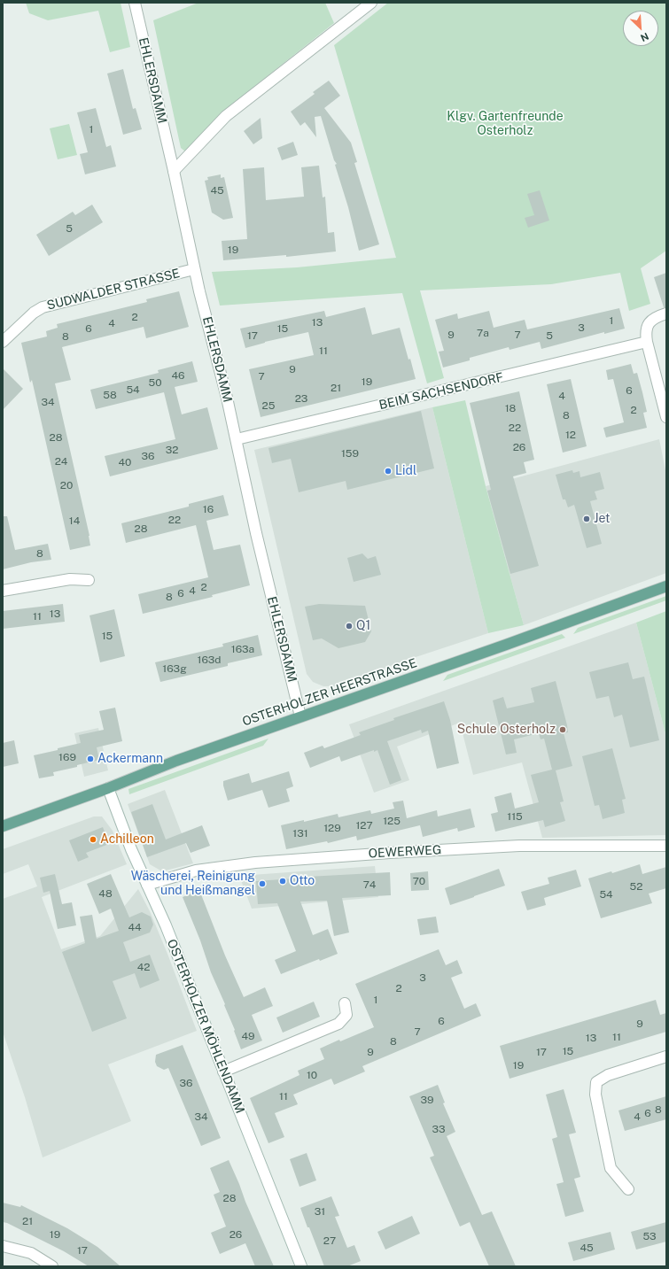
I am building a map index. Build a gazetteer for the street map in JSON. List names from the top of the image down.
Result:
{
  "streets": {
    "main road": ["OSTERHOLZER HEERSTRASSE"],
    "street": [
      "EHLERSDAMM",
      "SUDWALDER STRASSE",
      "BEIM SACHSENDORF",
      "OEWERWEG",
      "OSTERHOLZER MÖHLENDAMM"
    ]
  },
  "crossings": [
    ["EHLERSDAMM", "SUDWALDER STRASSE"],
    ["EHLERSDAMM", "BEIM SACHSENDORF"],
    ["EHLERSDAMM", "OSTERHOLZER HEERSTRASSE"],
    ["OSTERHOLZER HEERSTRASSE", "OSTERHOLZER MÖHLENDAMM"],
    ["OEWERWEG", "OSTERHOLZER MÖHLENDAMM"]
  ],
  "parks": ["Klgv. Gartenfreunde Osterholz"],
  "places": [
    "Lidl",
    "Jet",
    "Q1",
    "Schule Osterholz",
    "Ackermann",
    "Achilleon",
    "Otto",
    "Wäscherei, Reinigung und Heißmangel"
  ],
  "house_numbers": [
    "1",
    "45",
    "5",
    "19",
    "2",
    "1",
    "13",
    "4",
    "3",
    "6",
    "15",
    "7a",
    "9",
    "7",
    "17",
    "5",
    "8",
    "11",
    "9",
    "46",
    "7",
    "19",
    "50",
    "21",
    "54",
    "6",
    "58",
    "4",
    "23",
    "34",
    "25",
    "18",
    "2",
    "8",
    "22",
    "12",
    "28",
    "26",
    "32",
    "159",
    "36",
    "24",
    "40",
    "20",
    "16",
    "22",
    "14",
    "28",
    "8",
    "2",
    "4",
    "6",
    "8",
    "13",
    "11",
    "15",
    "163a",
    "163d",
    "163g",
    "169",
    "115",
    "125",
    "127",
    "129",
    "131",
    "70",
    "74",
    "52",
    "48",
    "54",
    "44",
    "42",
    "3",
    "2",
    "1",
    "6",
    "9",
    "7",
    "49",
    "11",
    "13",
    "8",
    "15",
    "9",
    "17",
    "19",
    "10",
    "36",
    "11",
    "39",
    "8",
    "6",
    "34",
    "4",
    "33",
    "28",
    "31",
    "21",
    "19",
    "26",
    "53",
    "27",
    "45",
    "17"
  ],
  "north": "bottom right"
}
